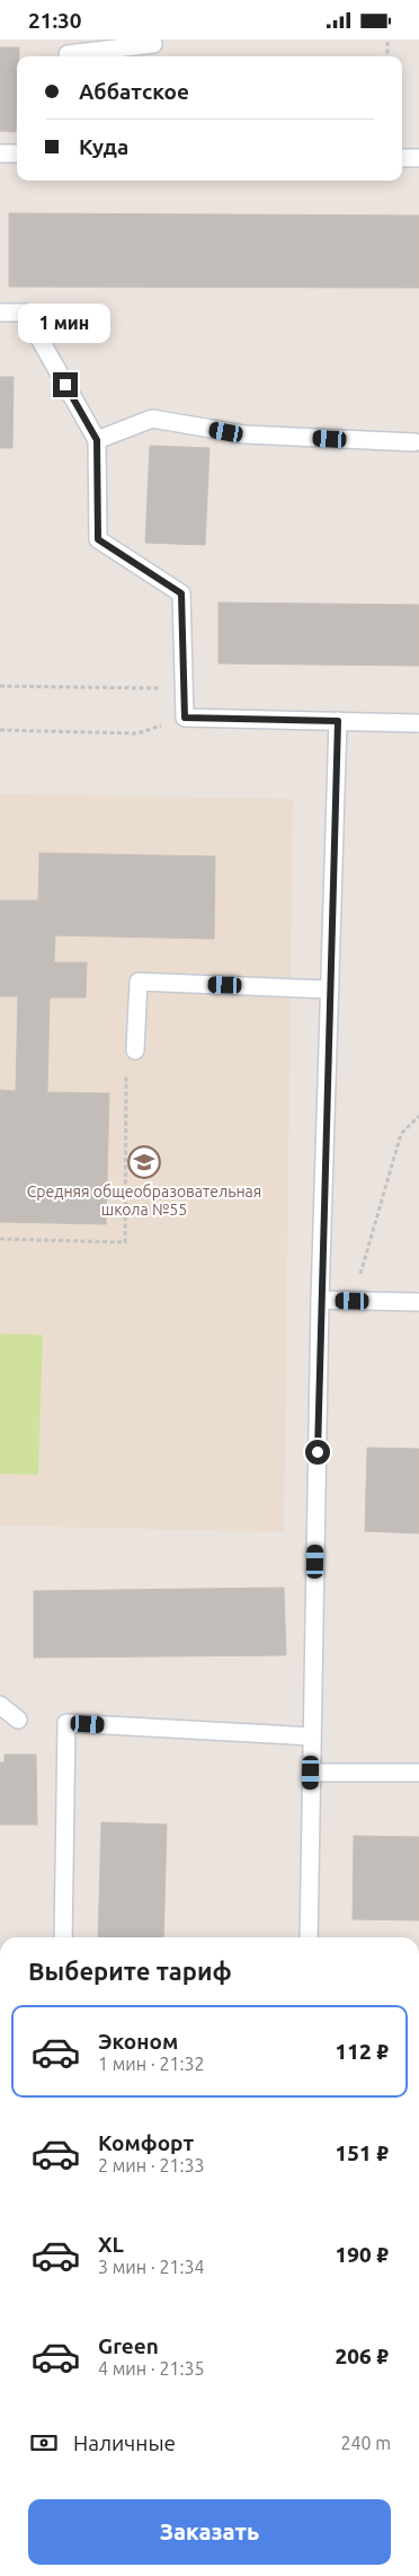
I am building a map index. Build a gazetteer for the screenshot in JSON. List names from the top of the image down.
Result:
{
  "places": {
    "school or university": ["Средняя общеобразовательная школа №55"]
  },
  "page": {
    "status": "21:30",
    "banner": ["Аббатское", "Куда"],
    "bubble": "1 мин",
    "heading": "Выберите тариф",
    "list": [
      {
        "name": "Эконом",
        "note": "1 мин · 21:32",
        "value": "112 ₽"
      },
      {
        "name": "Комфорт",
        "note": "2 мин · 21:33",
        "value": "151 ₽"
      },
      {
        "name": "XL",
        "note": "3 мин · 21:34",
        "value": "190 ₽"
      },
      {
        "name": "Green",
        "note": "4 мин · 21:35",
        "value": "206 ₽"
      }
    ],
    "pay": ["Наличные", "240 m"],
    "buttons": "Заказать"
  }
}
